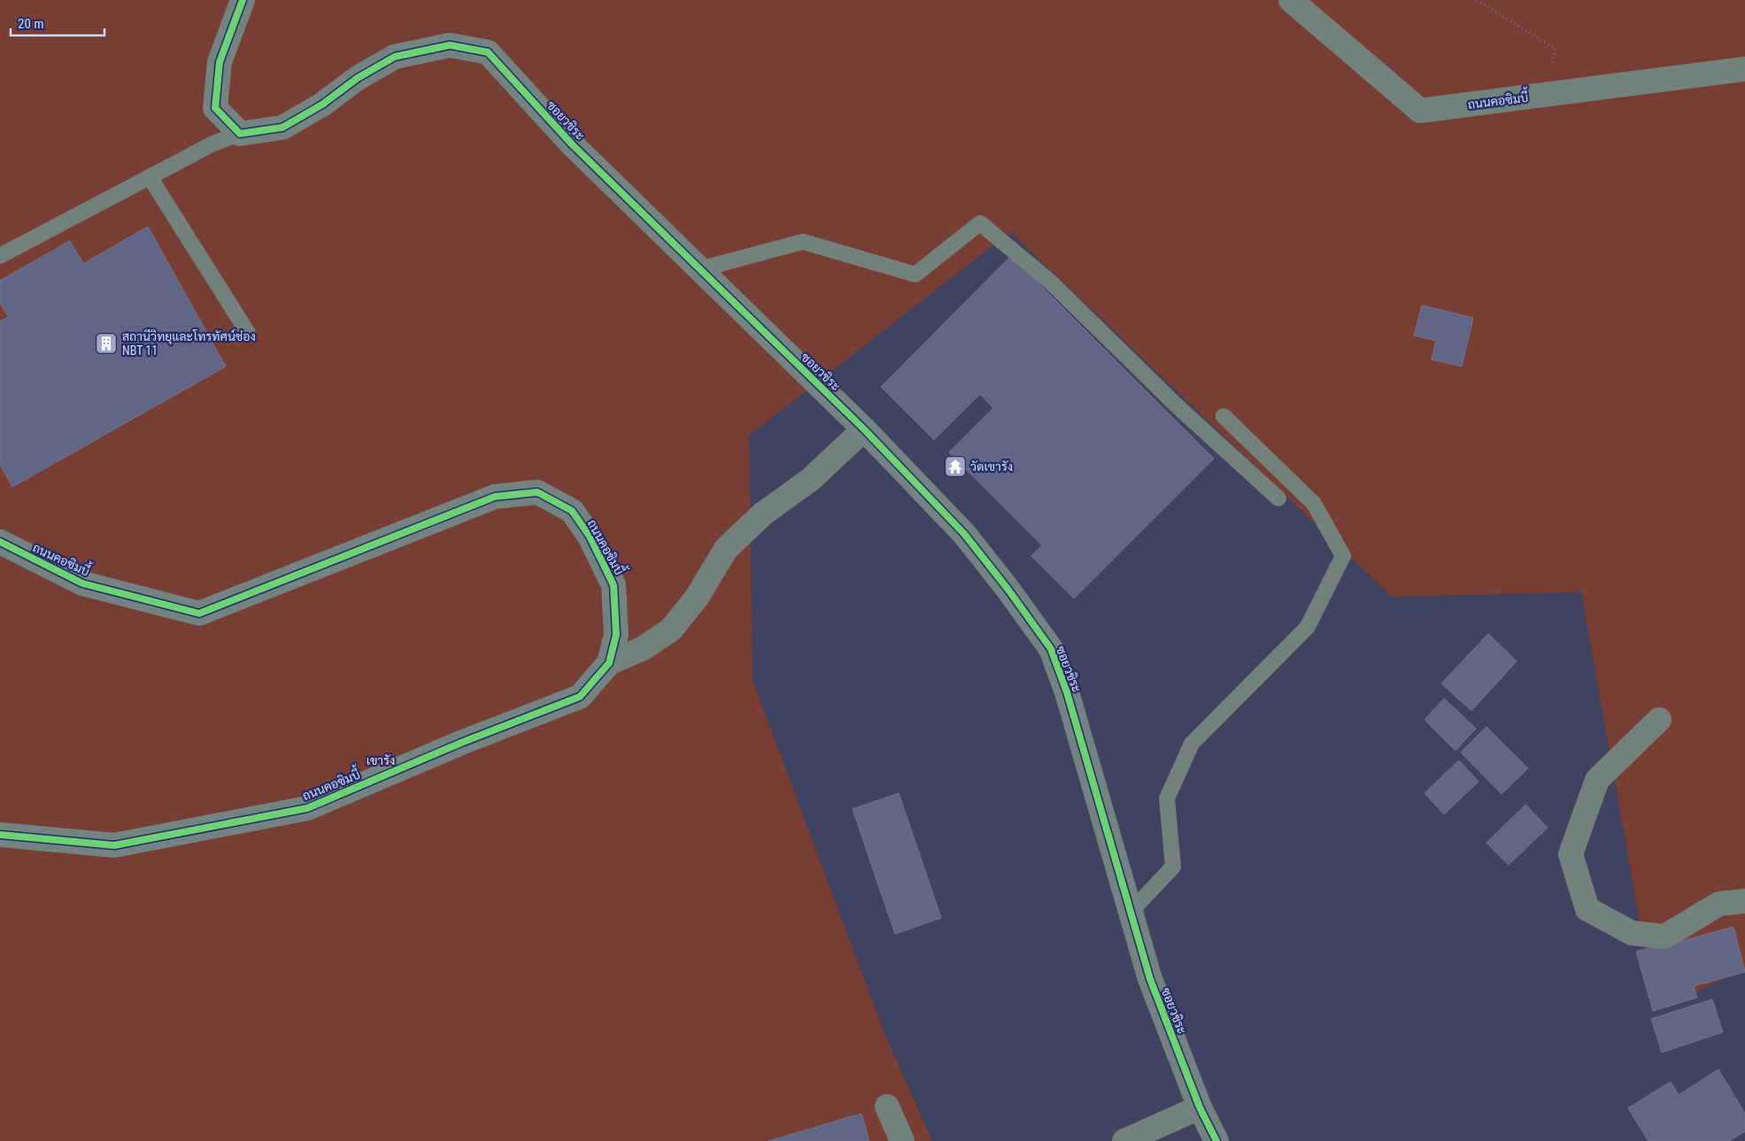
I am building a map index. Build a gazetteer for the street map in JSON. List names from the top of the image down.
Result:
{
  "streets": {
    "street": ["ถนนคอซิมบี้", "ซอยวชิระ"]
  },
  "parks": ["เขารัง"],
  "places": {
    "building": ["สถานีวิทยุและโทรทัศน์ช่อง NBT 11"],
    "temple": ["วัดเขารัง"]
  },
  "scale_bar": "20 m"
}
